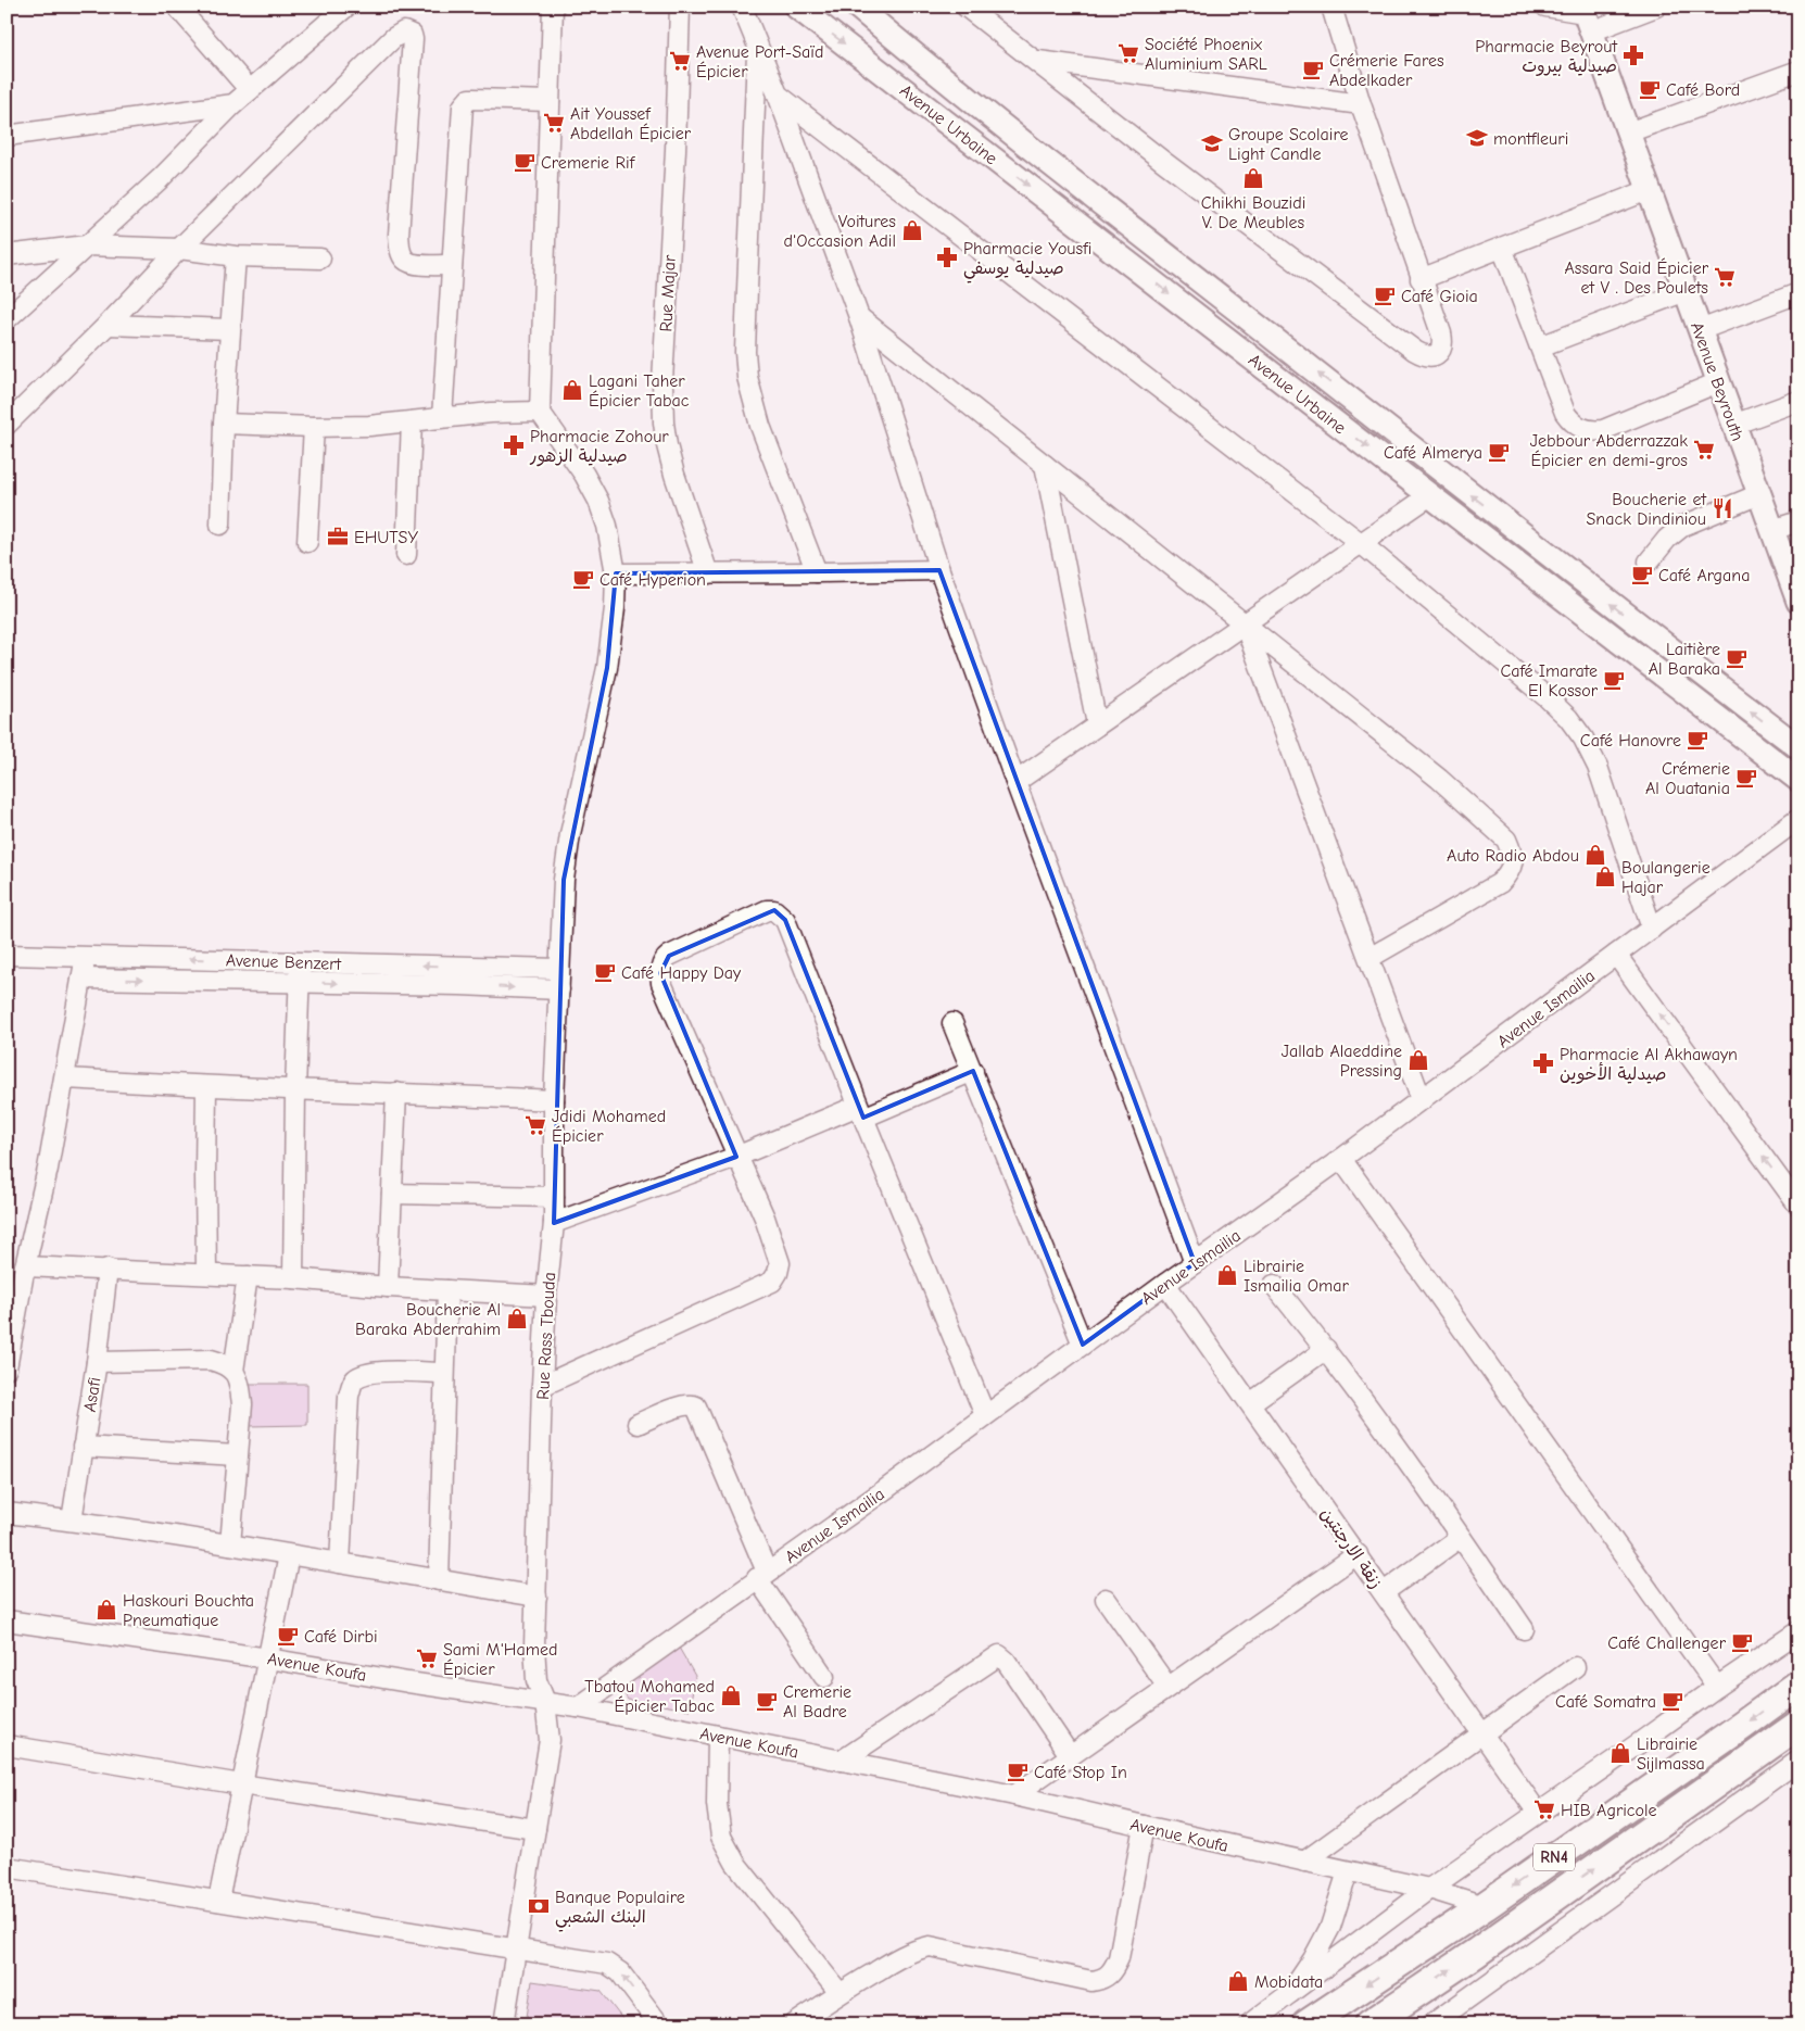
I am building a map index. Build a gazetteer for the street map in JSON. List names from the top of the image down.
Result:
{
  "streets": {
    "main road": ["RN4"],
    "street": [
      "Avenue Urbaine",
      "Rue Majar",
      "Avenue Beyrouth",
      "Avenue Benzert",
      "Avenue Ismailia",
      "Rue Rass Tbouda",
      "Asafi",
      "زنقة الارجنتين",
      "Avenue Koufa"
    ]
  },
  "crossings": [
    ["Avenue Benzert", "Rue Rass Tbouda"],
    ["Avenue Ismailia", "زنقة الارجنتين"],
    ["Avenue Ismailia", "Avenue Koufa"],
    ["Rue Rass Tbouda", "Avenue Koufa"],
    ["Avenue Koufa", "RN4"]
  ],
  "places": {
    "supermarket": [
      "Société Phoenix Aluminium SARL",
      "Avenue Port-Saïd Épicier",
      "Ait Youssef Abdellah Épicier",
      "Assara Said Épicier et V . Des Poulets",
      "Jebbour Abderrazzak Épicier en demi-gros",
      "Jdidi Mohamed Épicier",
      "Sami M'Hamed Épicier",
      "HIB Agricole"
    ],
    "pharmacy": [
      "Pharmacie Beyrout صيدلية بيروت",
      "Pharmacie Yousfi صيدلية يوسفي",
      "Pharmacie Zohour صيدلية الزهور",
      "Pharmacie Al Akhawayn صيدلية الأخوين"
    ],
    "cafe": [
      "Crémerie Fares Abdelkader",
      "Café Bord",
      "Cremerie Rif",
      "Café Gioia",
      "Café Almerya",
      "Café Argana",
      "Café Hyperion",
      "Laitière Al Baraka",
      "Café Imarate El Kossor",
      "Café Hanovre",
      "Crémerie Al Ouatania",
      "Café Happy Day",
      "Café Dirbi",
      "Café Challenger",
      "Cremerie Al Badre",
      "Café Somatra",
      "Café Stop In"
    ],
    "school or university": ["montfleuri", "Groupe Scolaire Light Candle"],
    "shop": [
      "Chikhi Bouzidi V. De Meubles",
      "Voitures d'Occasion Adil",
      "Lagani Taher Épicier Tabac",
      "Auto Radio Abdou",
      "Boulangerie Hajar",
      "Jallab Alaeddine Pressing",
      "Librairie Ismailia Omar",
      "Boucherie Al Baraka Abderrahim",
      "Haskouri Bouchta Pneumatique",
      "Tbatou Mohamed Épicier Tabac",
      "Librairie Sijlmassa",
      "Mobidata"
    ],
    "restaurant": ["Boucherie et Snack Dindiniou"],
    "office": ["EHUTSY"],
    "bank": ["Banque Populaire البنك الشعبي"]
  }
}
